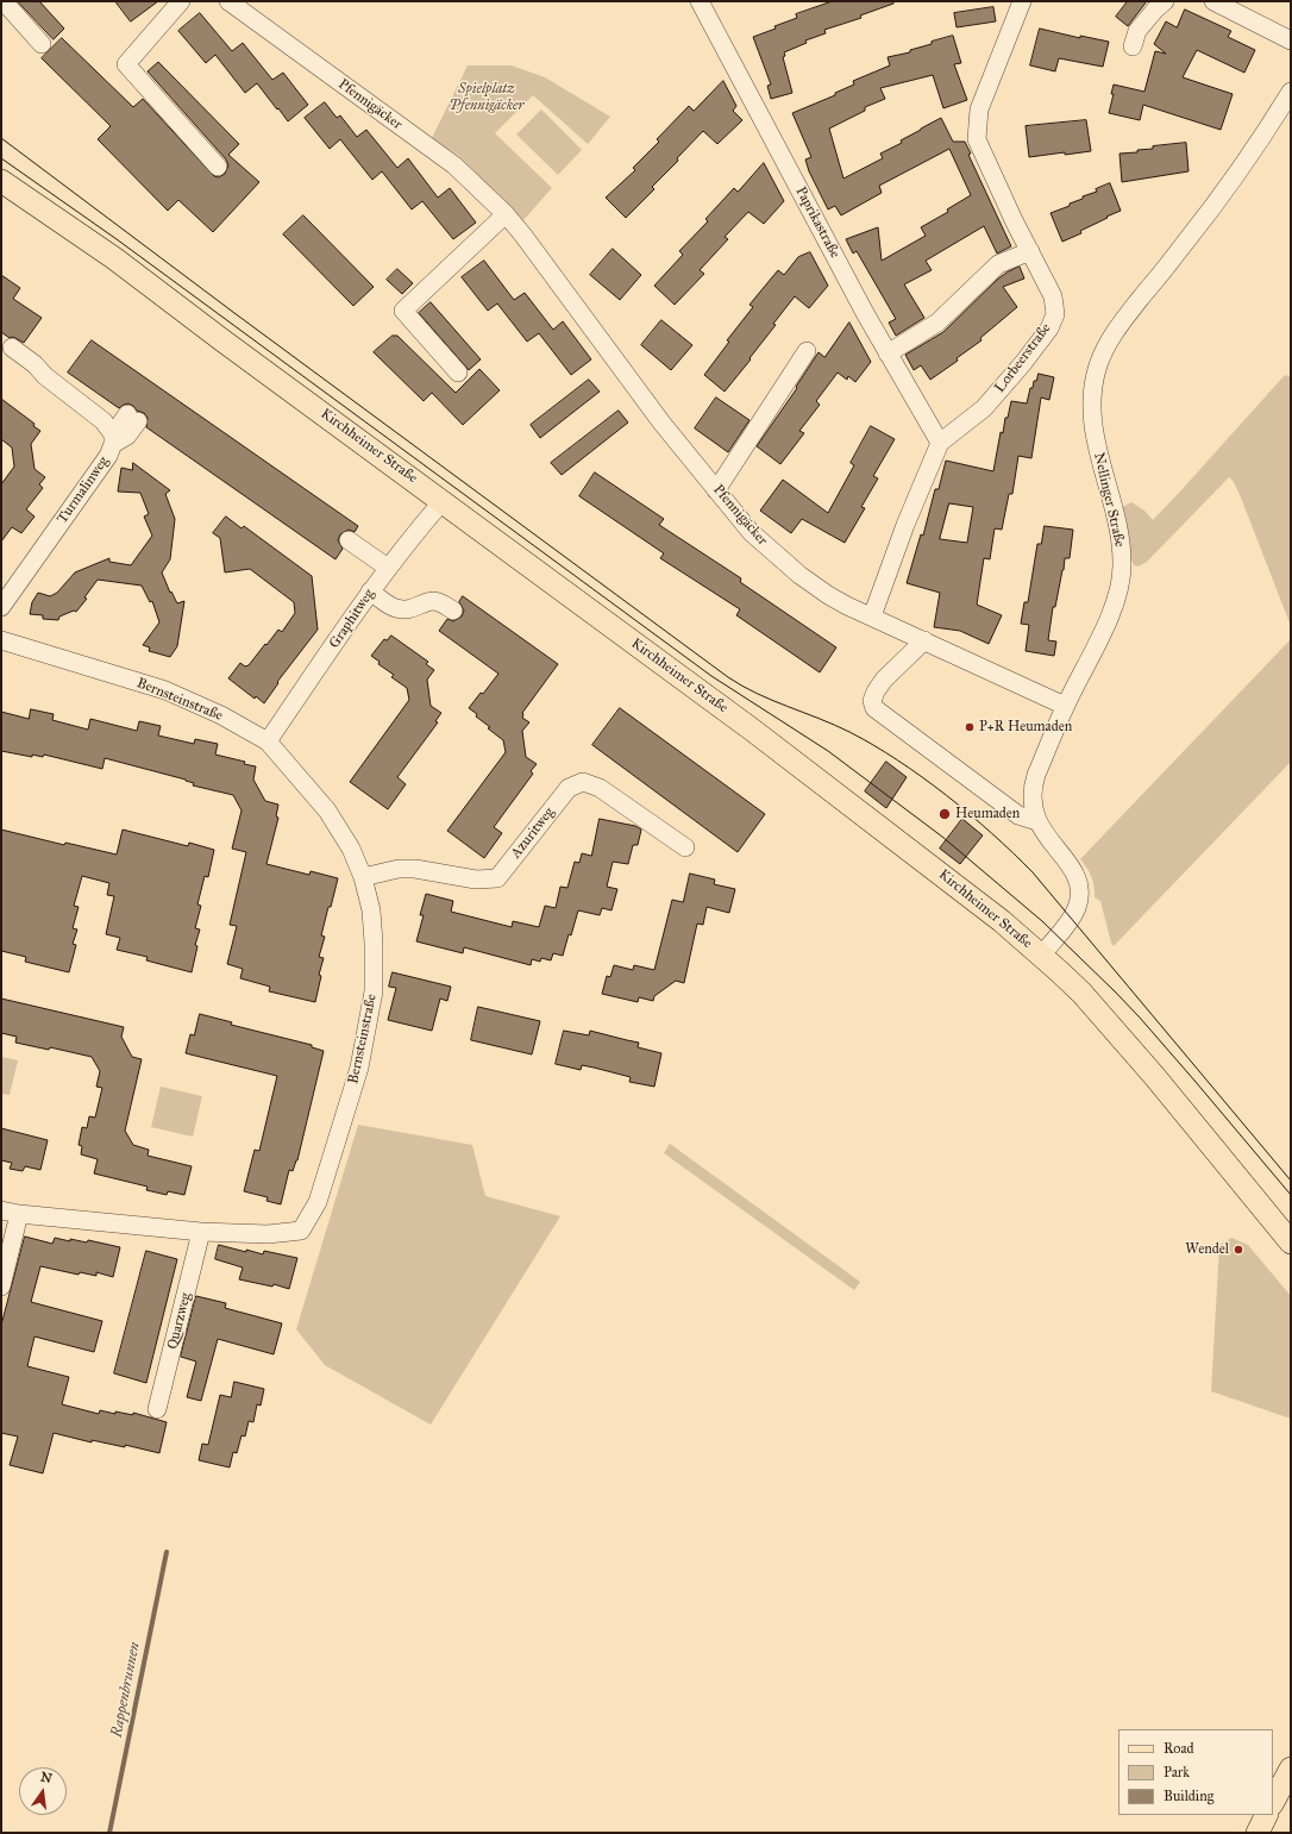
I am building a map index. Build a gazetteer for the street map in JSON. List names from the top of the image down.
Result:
{
  "streets": {
    "main road": ["Kirchheimer Straße"],
    "street": [
      "Pfennigäcker",
      "Paprikastraße",
      "Lorbeerstraße",
      "Turmalinweg",
      "Nellinger Straße",
      "Graphitweg",
      "Bernsteinstraße",
      "Azuritweg",
      "Quarzweg"
    ]
  },
  "crossings": [
    ["Pfennigäcker", "Lorbeerstraße"],
    ["Pfennigäcker", "Nellinger Straße"],
    ["Paprikastraße", "Lorbeerstraße"],
    ["Kirchheimer Straße", "Nellinger Straße"],
    ["Kirchheimer Straße", "Graphitweg"],
    ["Graphitweg", "Bernsteinstraße"],
    ["Bernsteinstraße", "Azuritweg"],
    ["Bernsteinstraße", "Quarzweg"]
  ],
  "water": ["Rappenbrunnen"],
  "parks": ["Spielplatz Pfennigäcker"],
  "places": ["P+R Heumaden", "Heumaden", "Wendel"],
  "legend": ["Road", "Park", "Building"],
  "north": "top"
}
